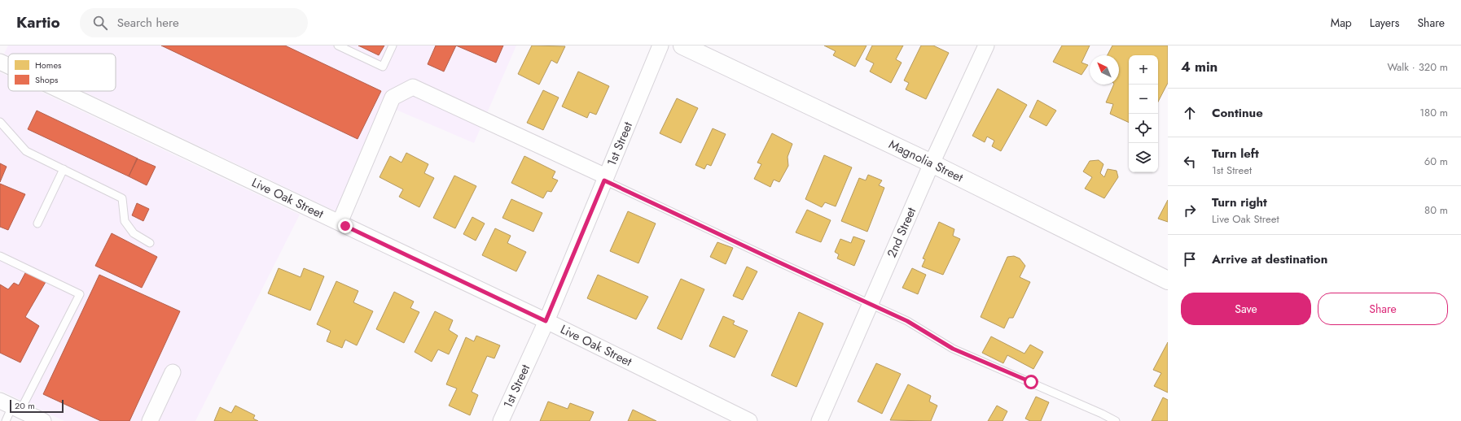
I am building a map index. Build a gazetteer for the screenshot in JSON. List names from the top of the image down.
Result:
{
  "streets": {
    "street": [
      "1st Street",
      "Magnolia Street",
      "Live Oak Street",
      "2nd Street"
    ]
  },
  "crossings": [
    ["1st Street", "Live Oak Street"],
    ["Magnolia Street", "2nd Street"]
  ],
  "legend": ["Homes", "Shops"],
  "scale_bar": "20 m",
  "north": "top left",
  "page": {
    "header": "Kartio",
    "search": "Search here",
    "nav": ["Map", "Layers", "Share"],
    "heading": ["4 min", "Walk · 320 m"],
    "map_buttons": ["+", "−"],
    "list": [
      ["Continue", "180 m"],
      ["Turn left", "1st Street", "60 m"],
      ["Turn right", "Live Oak Street", "80 m"],
      "Arrive at destination"
    ],
    "buttons": ["Save", "Share"],
    "scale": "20 m"
  }
}
